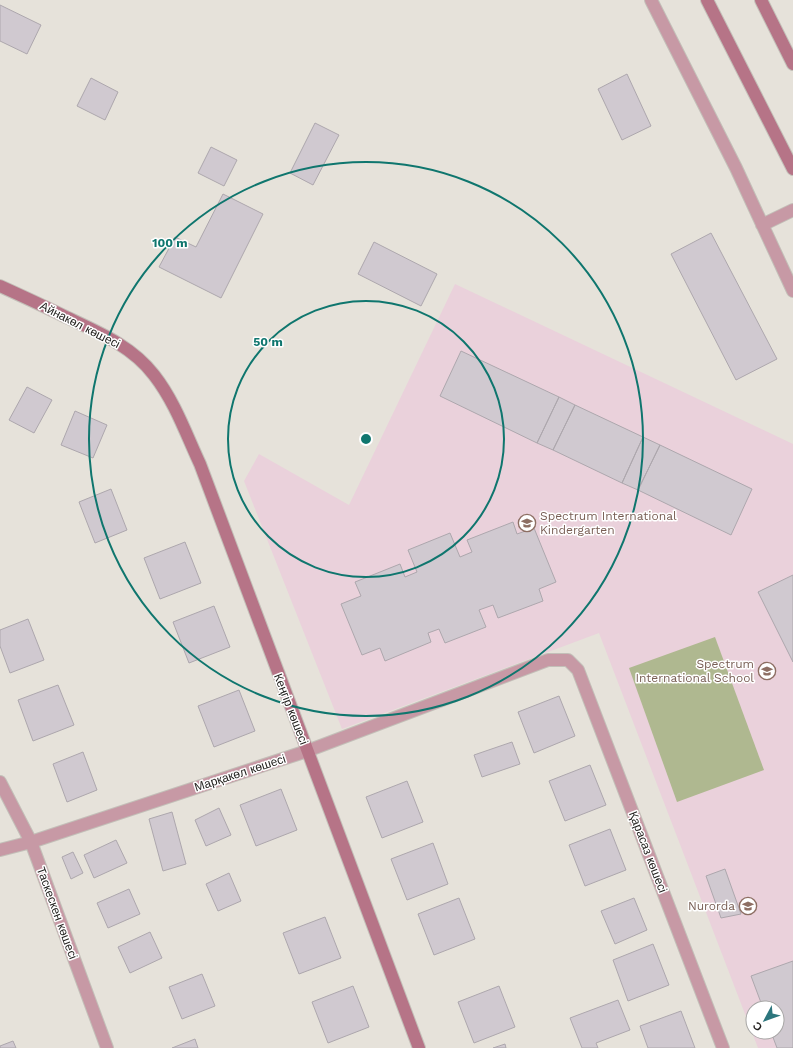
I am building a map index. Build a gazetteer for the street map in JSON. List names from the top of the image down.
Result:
{
  "streets": {
    "street": [
      "Айнакөл көшесі",
      "Кеңгір көшесі",
      "Марқакөл көшесі",
      "Қарасаз көшесі",
      "Таскескен көшесі"
    ]
  },
  "crossings": [
    ["Айнакөл көшесі", "Кеңгір көшесі"],
    ["Кеңгір көшесі", "Марқакөл көшесі"],
    ["Марқакөл көшесі", "Қарасаз көшесі"],
    ["Марқакөл көшесі", "Таскескен көшесі"]
  ],
  "places": {
    "school or university": ["Spectrum International Kindergarten", "Spectrum International School", "Nurorda"]
  },
  "north": "bottom left",
  "rings": ["100 m", "50 m"]
}
